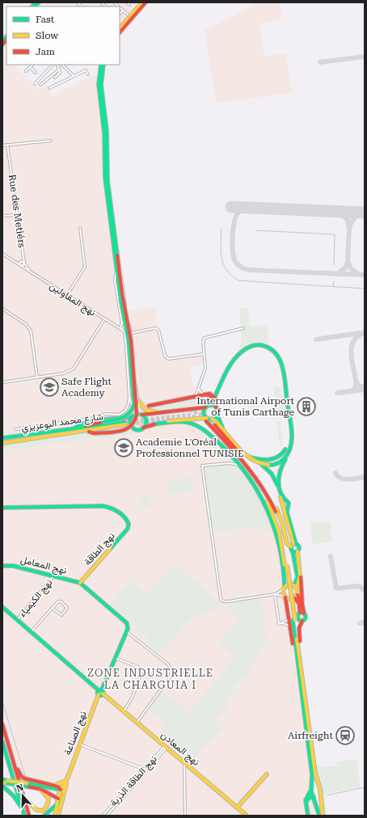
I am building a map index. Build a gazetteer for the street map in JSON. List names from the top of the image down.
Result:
{
  "streets": {
    "main road": [
      "شارع محمد البوعزيزي",
      "نهج الطاقة",
      "نهج المعامل",
      "نهج الصناعة",
      "نهج المعادن"
    ],
    "street": [
      "Rue des Metiérs",
      "نهج المقاولين",
      "نهج الكيمياء",
      "نهج الطاقة الذرية"
    ]
  },
  "crossings": [
    ["Rue des Metiérs", "نهج المقاولين"],
    ["نهج الطاقة", "نهج المعامل"],
    ["نهج المعامل", "نهج الكيمياء"],
    ["نهج المعادن", "نهج الطاقة الذرية"]
  ],
  "districts": ["ZONE INDUSTRIELLE LA CHARGUIA I"],
  "places": {
    "school or university": ["Safe Flight Academy", "Academie L'Oréal Professionnel TUNISIE"],
    "building": ["International Airport of Tunis Carthage"],
    "station": ["Airfreight"]
  },
  "legend": ["Fast", "Slow", "Jam"],
  "north": "top"
}
